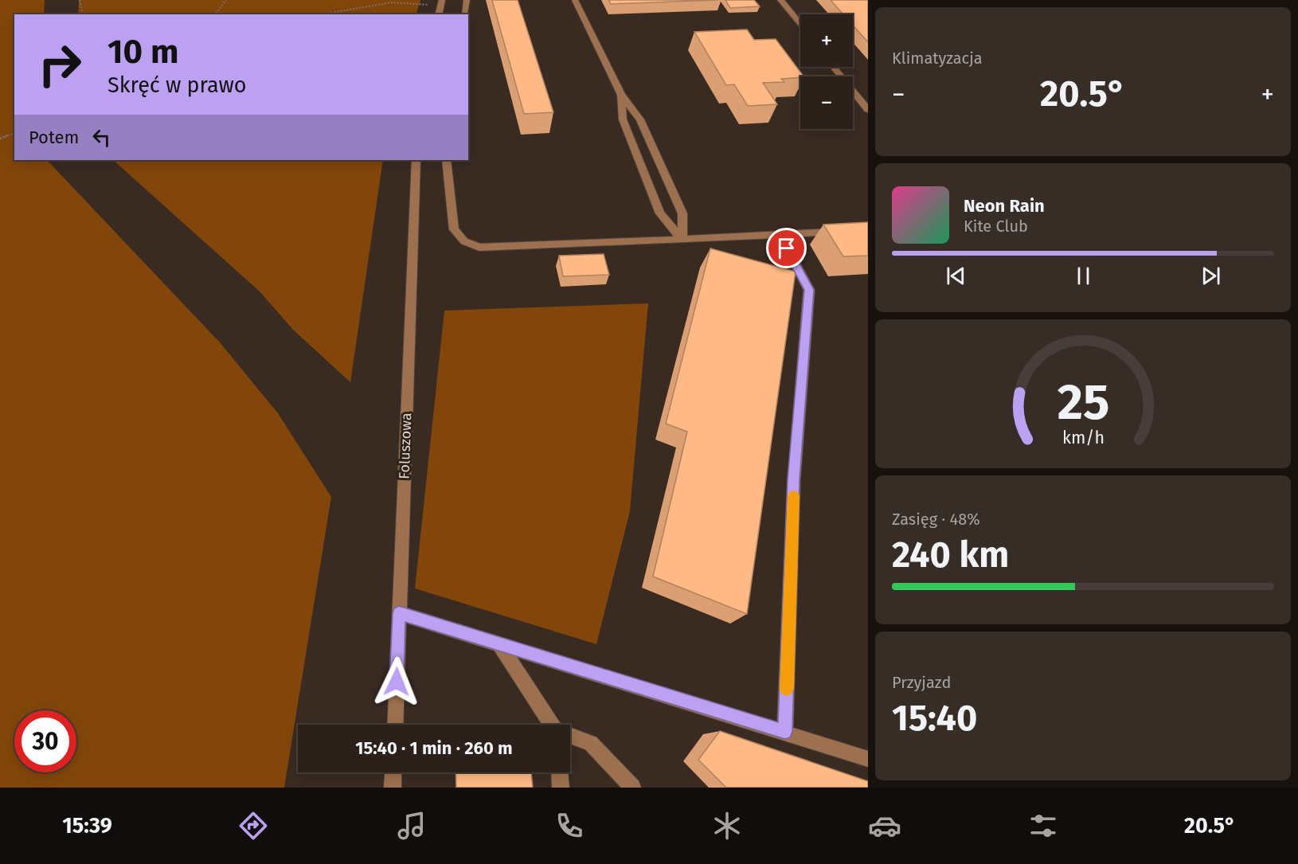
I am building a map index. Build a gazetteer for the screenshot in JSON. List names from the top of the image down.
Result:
{
  "streets": {
    "street": ["Foluszowa"]
  },
  "page": {
    "tile": [
      "Klimatyzacja",
      ["Zasięg · 48%", "240 km"],
      ["Przyjazd", "15:40"]
    ],
    "map_buttons": ["+", "−"],
    "turn": ["10 m", "Skręć w prawo"],
    "heat": ["−", "20.5°", "+"],
    "then": "Potem",
    "song": ["Neon Rain", "Kite Club"],
    "limit": "30",
    "trip": "15:40 · 1 min · 260 m",
    "tabs": ["15:39", "20.5°"],
    "gauge": ["25", "km/h"]
  }
}
